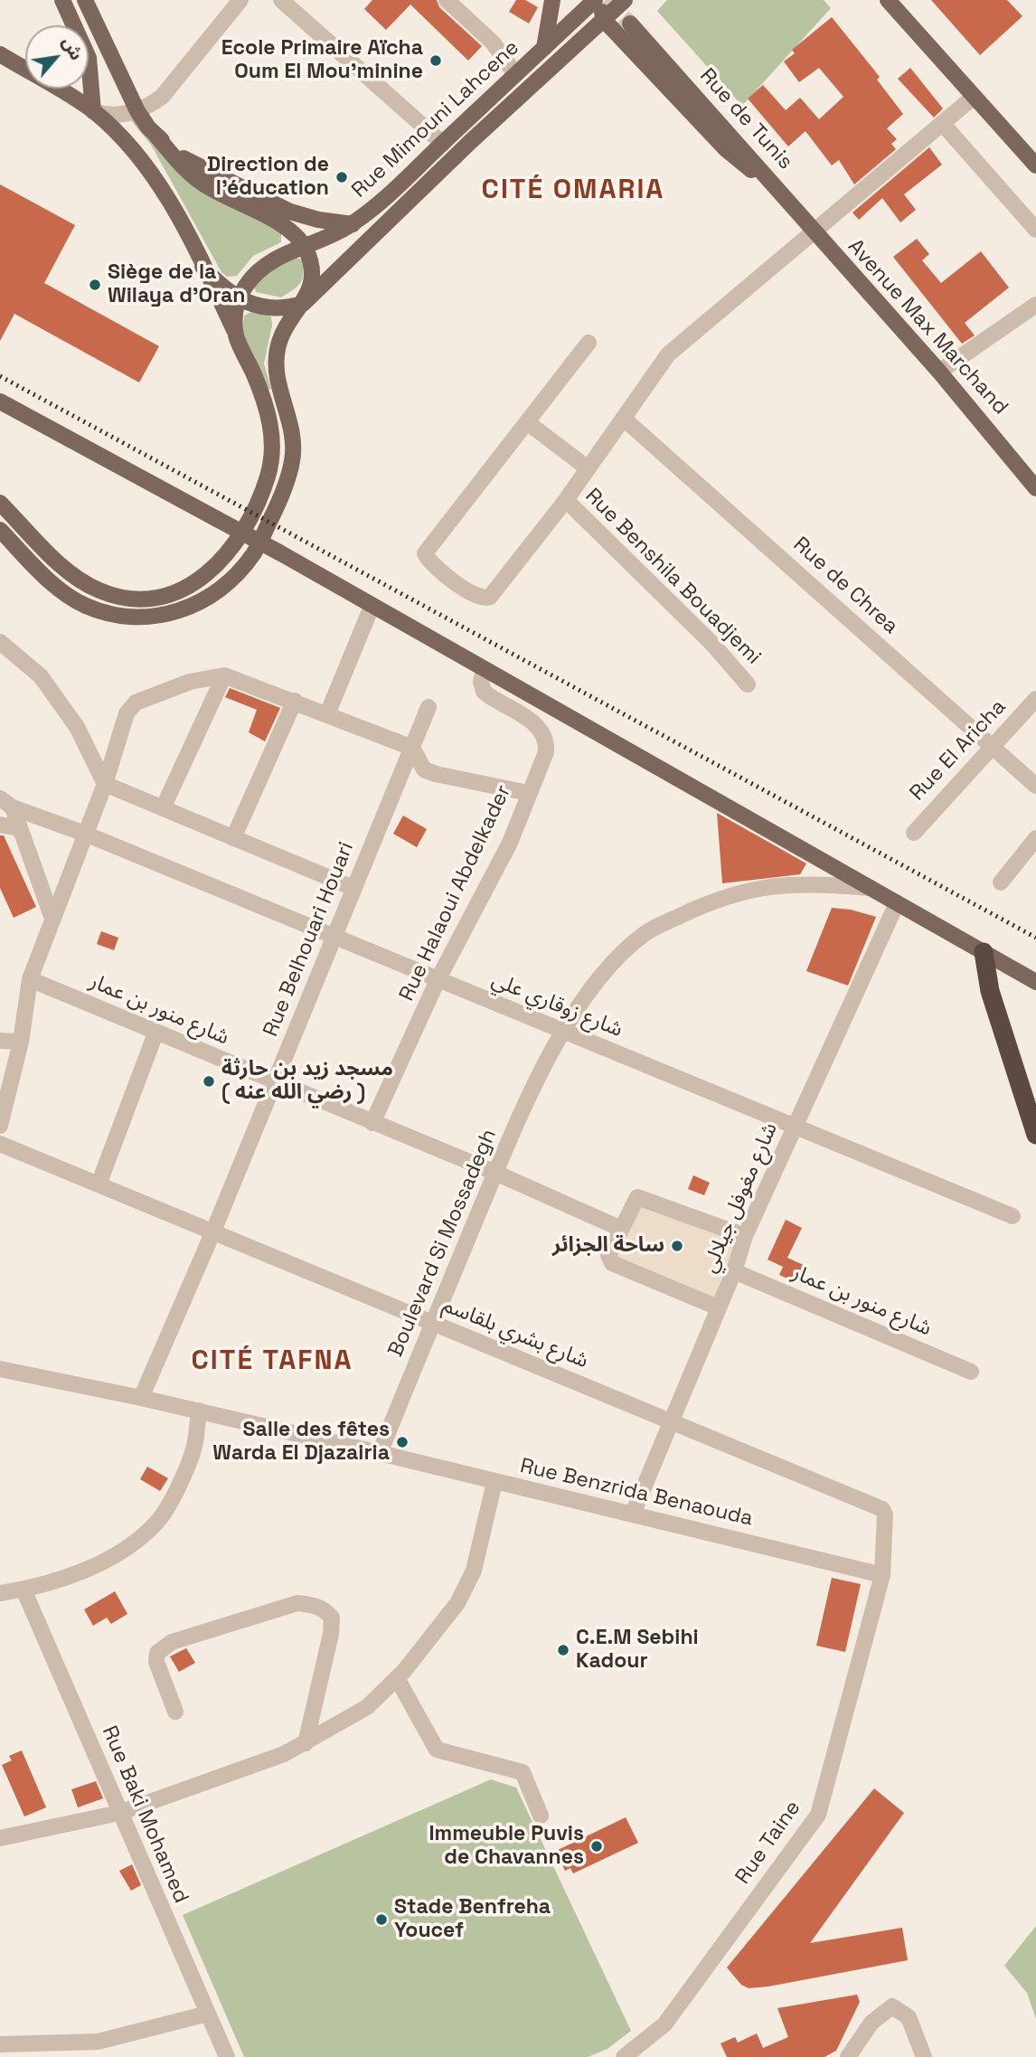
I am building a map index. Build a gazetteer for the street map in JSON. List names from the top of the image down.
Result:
{
  "streets": {
    "main road": ["Rue Mimouni Lahcene", "Rue de Tunis", "Avenue Max Marchand"],
    "street": [
      "Rue Benshila Bouadjemi",
      "Rue de Chrea",
      "Rue El Aricha",
      "Rue Halaoui Abdelkader",
      "Rue Belhouari Houari",
      "شارع زوقاري علي",
      "شارع منور بن عمار",
      "شارع مغوفل جيلالي",
      "Boulevard Si Mossadegh",
      "شارع بشري بلقاسم",
      "Rue Benzrida Benaouda",
      "Rue Baki Mohamed",
      "Rue Taine"
    ]
  },
  "crossings": [
    ["Rue Mimouni Lahcene", "Rue de Tunis"],
    ["Rue de Tunis", "Avenue Max Marchand"],
    ["Rue de Chrea", "Rue El Aricha"],
    ["Rue Halaoui Abdelkader", "شارع زوقاري علي"],
    ["Rue Halaoui Abdelkader", "شارع منور بن عمار"],
    ["Rue Belhouari Houari", "شارع زوقاري علي"],
    ["Rue Belhouari Houari", "شارع منور بن عمار"],
    ["Rue Belhouari Houari", "شارع بشري بلقاسم"],
    ["شارع زوقاري علي", "شارع مغوفل جيلالي"],
    ["شارع زوقاري علي", "Boulevard Si Mossadegh"],
    ["شارع منور بن عمار", "شارع مغوفل جيلالي"],
    ["شارع منور بن عمار", "Boulevard Si Mossadegh"],
    ["شارع مغوفل جيلالي", "شارع بشري بلقاسم"],
    ["شارع مغوفل جيلالي", "Rue Benzrida Benaouda"],
    ["Boulevard Si Mossadegh", "شارع بشري بلقاسم"],
    ["Boulevard Si Mossadegh", "Rue Benzrida Benaouda"],
    ["شارع بشري بلقاسم", "Rue Benzrida Benaouda"],
    ["شارع بشري بلقاسم", "Rue Taine"],
    ["Rue Benzrida Benaouda", "Rue Taine"]
  ],
  "districts": ["CITÉ OMARIA", "CITÉ TAFNA"],
  "places": [
    "Ecole Primaire Aïcha Oum El Mou'minine",
    "Direction de l'éducation",
    "Siège de la Wilaya d'Oran",
    "مسجد زيد بن حارثة ( رضي الله عنه )",
    "ساحة الجزائر",
    "Salle des fêtes Warda El Djazairia",
    "C.E.M Sebihi Kadour",
    "Immeuble Puvis de Chavannes",
    "Stade Benfreha Youcef"
  ],
  "north": "top right"
}
